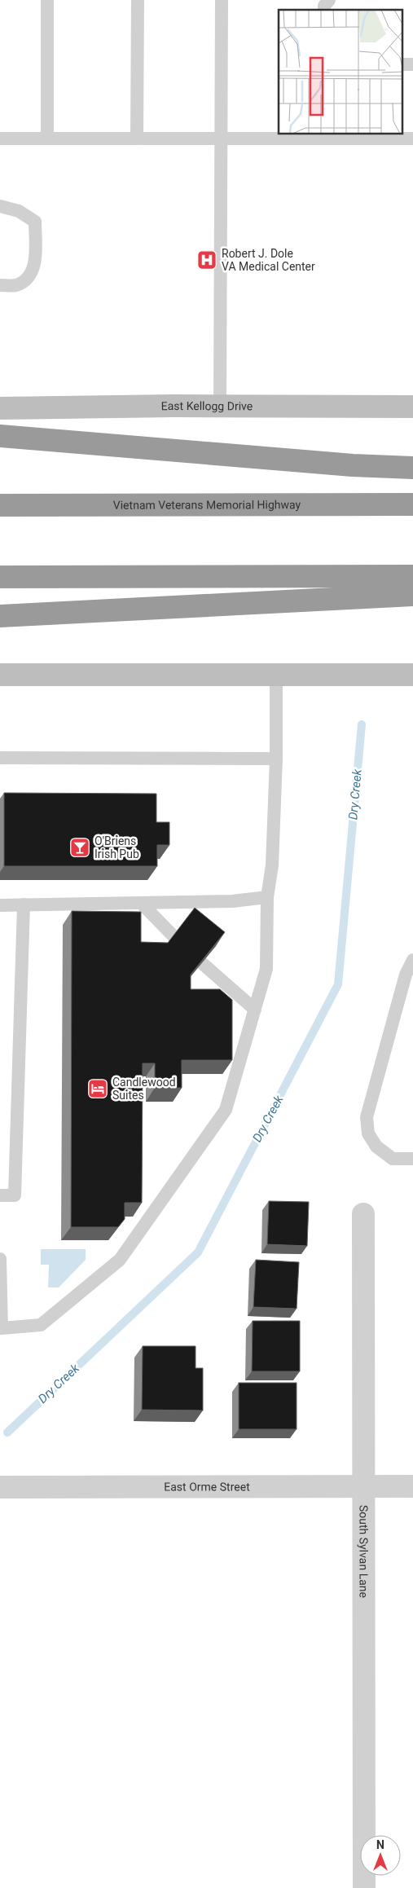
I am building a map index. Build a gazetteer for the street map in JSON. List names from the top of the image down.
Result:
{
  "streets": {
    "highway": ["Vietnam Veterans Memorial Highway"],
    "main road": ["East Kellogg Drive"],
    "street": ["East Orme Street", "South Sylvan Lane"]
  },
  "crossings": [
    ["East Orme Street", "South Sylvan Lane"]
  ],
  "water": ["Dry Creek"],
  "places": {
    "hospital": ["Robert J. Dole VA Medical Center"],
    "bar": ["O'Briens Irish Pub"],
    "hotel": ["Candlewood Suites"]
  },
  "north": "top"
}
